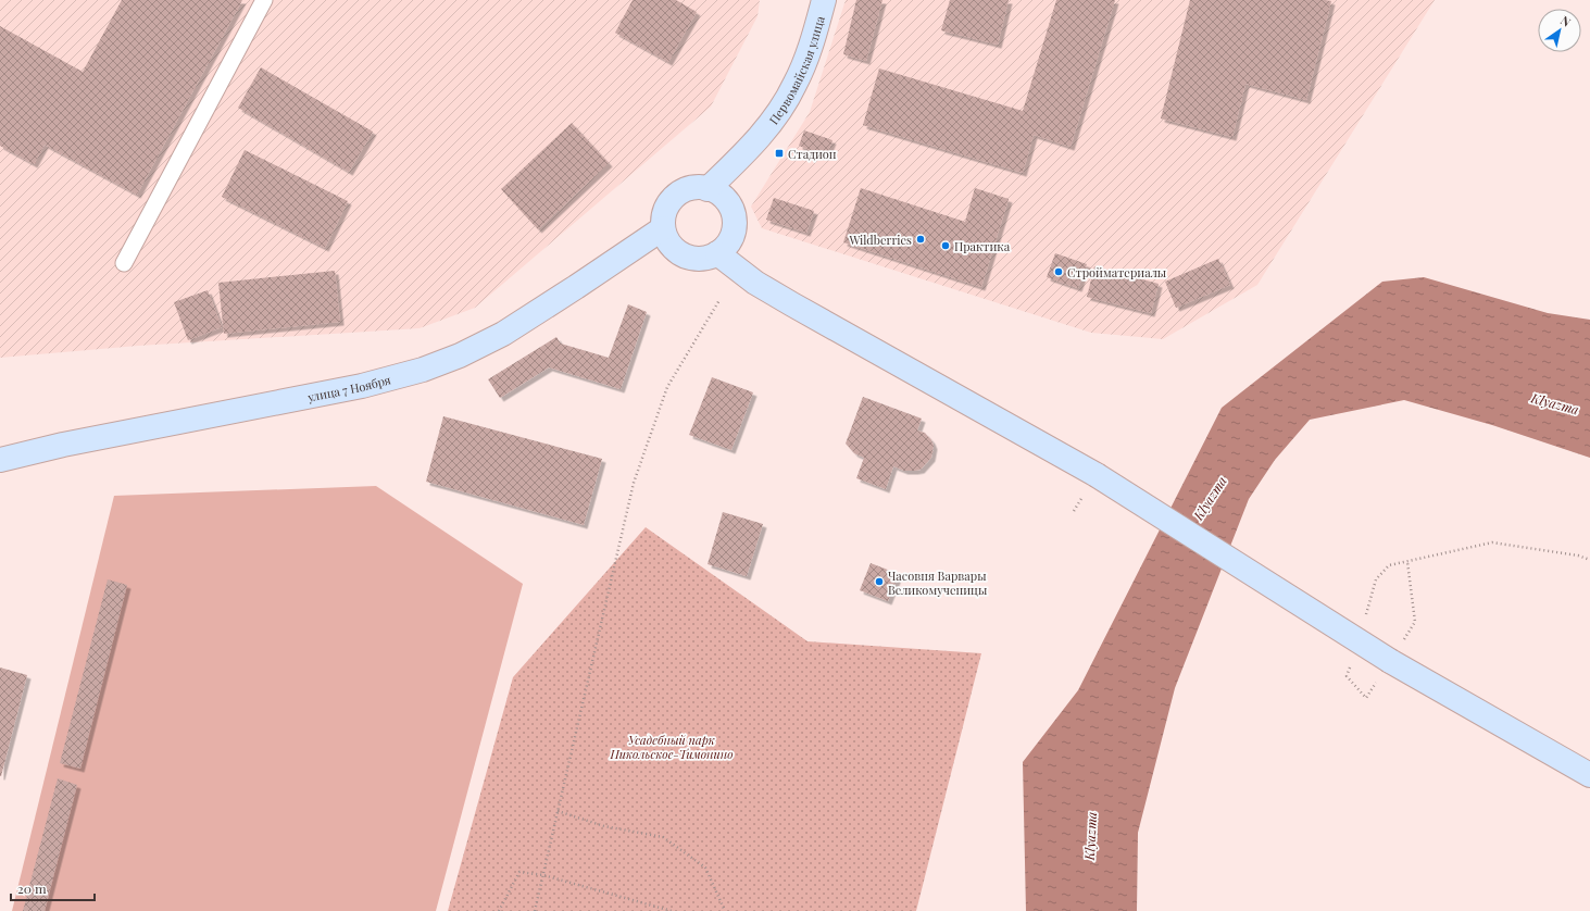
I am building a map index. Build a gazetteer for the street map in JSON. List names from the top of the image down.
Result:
{
  "streets": {
    "main road": ["Первомайская улица", "улица 7 Ноября"]
  },
  "crossings": [
    ["Первомайская улица", "улица 7 Ноября"]
  ],
  "water": ["Klyazma"],
  "parks": ["Усадебный парк Никольское-Тимонино"],
  "places": {
    "transit": ["Стадион"],
    "other": [
      "Wildberries",
      "Практика",
      "Стройматериалы",
      "Часовня Варвары Великомученицы"
    ]
  },
  "scale_bar": "20 m",
  "north": "top right"
}
